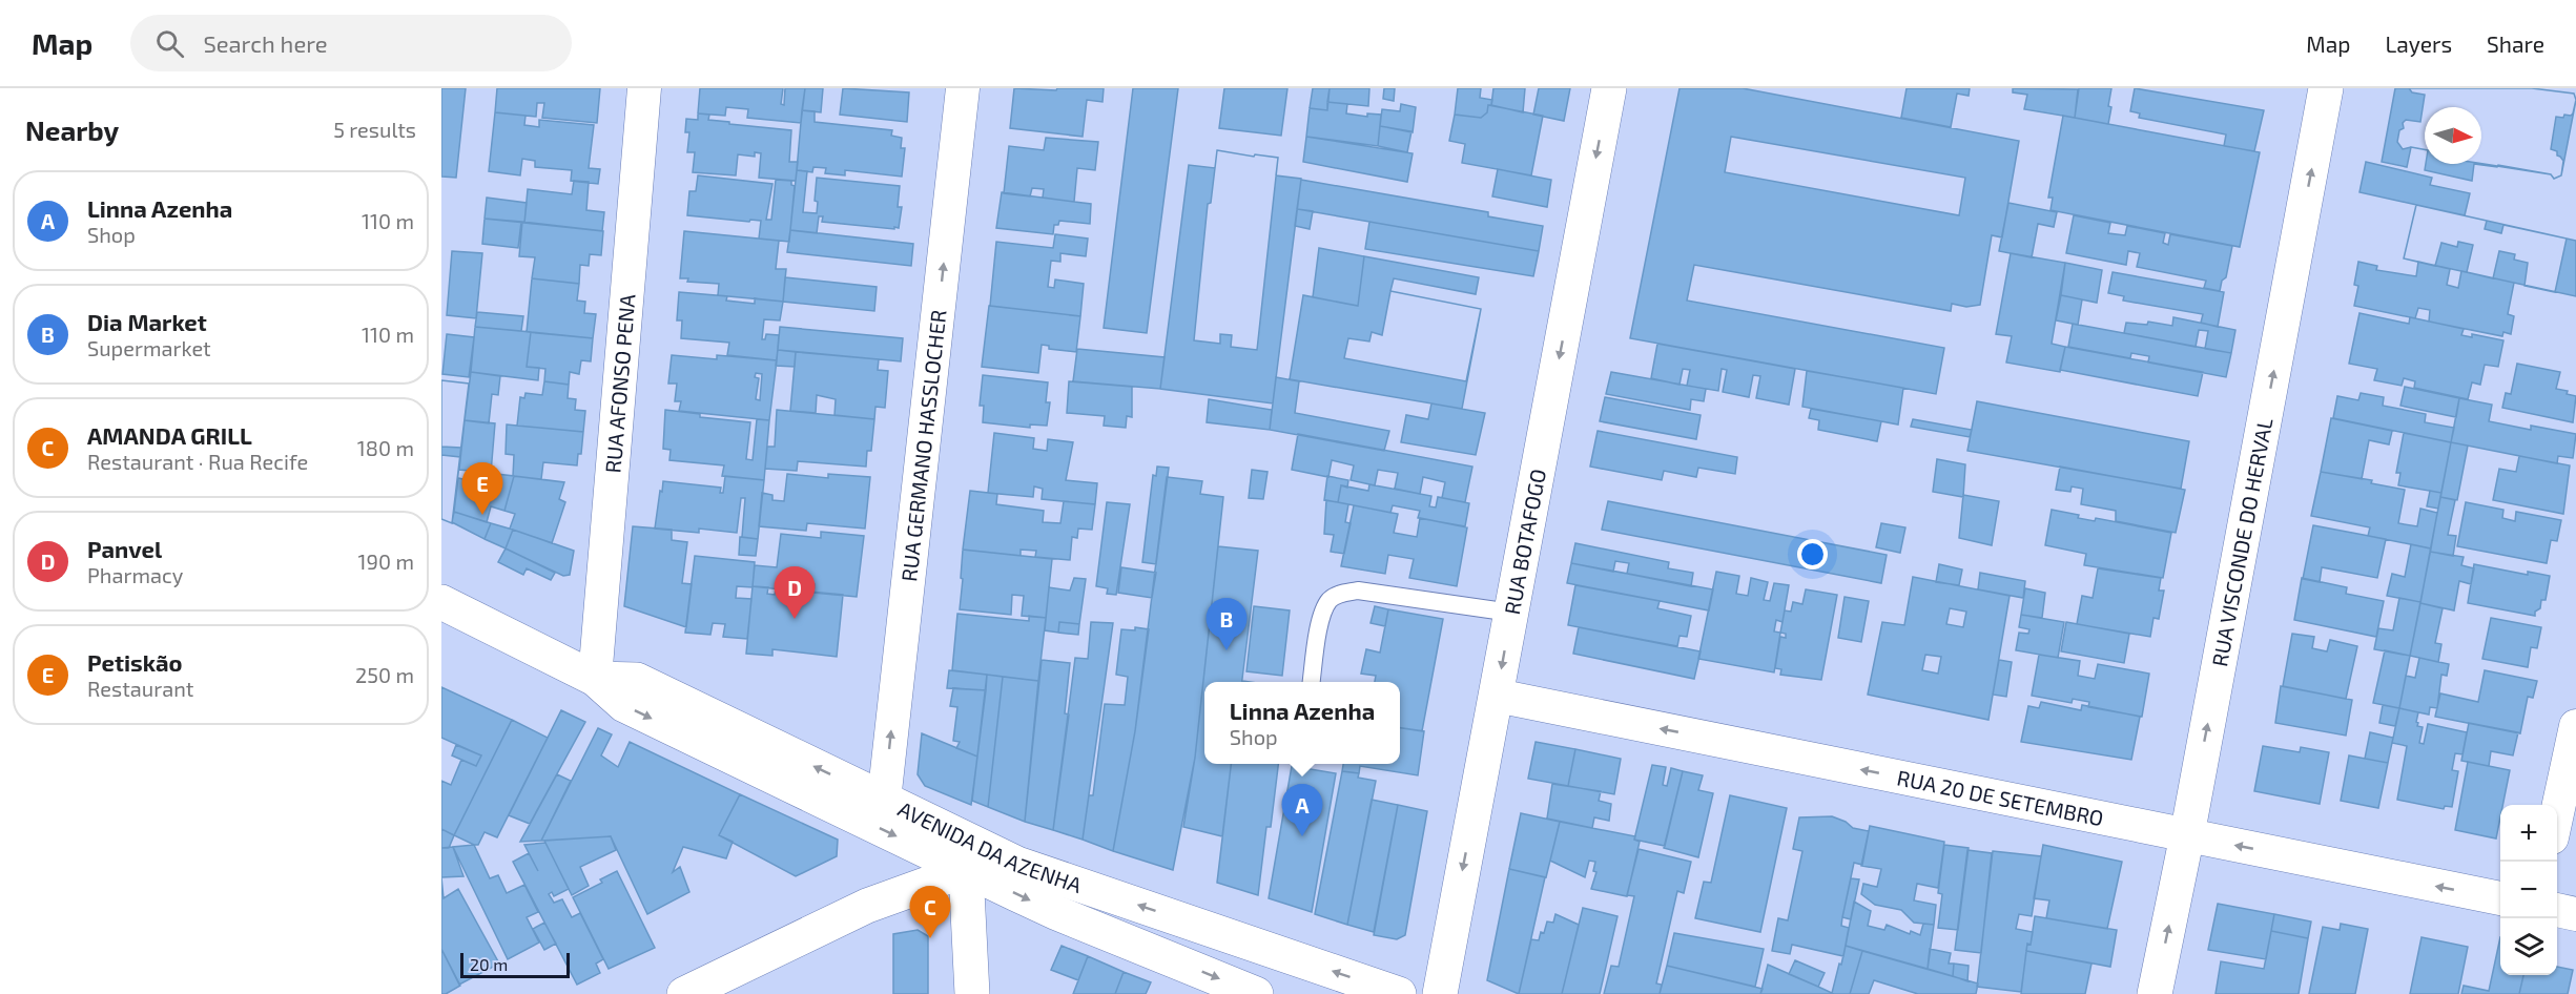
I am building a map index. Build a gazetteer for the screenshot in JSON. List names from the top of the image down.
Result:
{
  "streets": {
    "street": [
      "RUA AFONSO PENA",
      "RUA GERMANO HASSLOCHER",
      "RUA BOTAFOGO",
      "RUA VISCONDE DO HERVAL",
      "RUA 20 DE SETEMBRO",
      "AVENIDA DA AZENHA"
    ]
  },
  "crossings": [
    ["RUA AFONSO PENA", "AVENIDA DA AZENHA"],
    ["RUA GERMANO HASSLOCHER", "AVENIDA DA AZENHA"],
    ["RUA BOTAFOGO", "RUA 20 DE SETEMBRO"],
    ["RUA VISCONDE DO HERVAL", "RUA 20 DE SETEMBRO"]
  ],
  "one_way": [
    "RUA GERMANO HASSLOCHER",
    "RUA BOTAFOGO",
    "RUA VISCONDE DO HERVAL",
    "RUA 20 DE SETEMBRO"
  ],
  "scale_bar": "20 m",
  "north": "right",
  "page": {
    "header": "Map",
    "search": "Search here",
    "nav": ["Map", "Layers", "Share"],
    "heading": ["Nearby", "5 results"],
    "list": [
      {
        "mark": "A",
        "name": "Linna Azenha",
        "note": "Shop",
        "value": "110 m"
      },
      {
        "mark": "B",
        "name": "Dia Market",
        "note": "Supermarket",
        "value": "110 m"
      },
      {
        "mark": "C",
        "name": "AMANDA GRILL",
        "note": "Restaurant · Rua Recife",
        "value": "180 m"
      },
      {
        "mark": "D",
        "name": "Panvel",
        "note": "Pharmacy",
        "value": "190 m"
      },
      {
        "mark": "E",
        "name": "Petiskão",
        "note": "Restaurant",
        "value": "250 m"
      }
    ],
    "pins": [
      "E",
      "D",
      "B",
      "A",
      "C"
    ],
    "popup": ["Linna Azenha", "Shop"],
    "map_buttons": ["+", "−"],
    "scale": "20 m"
  }
}
